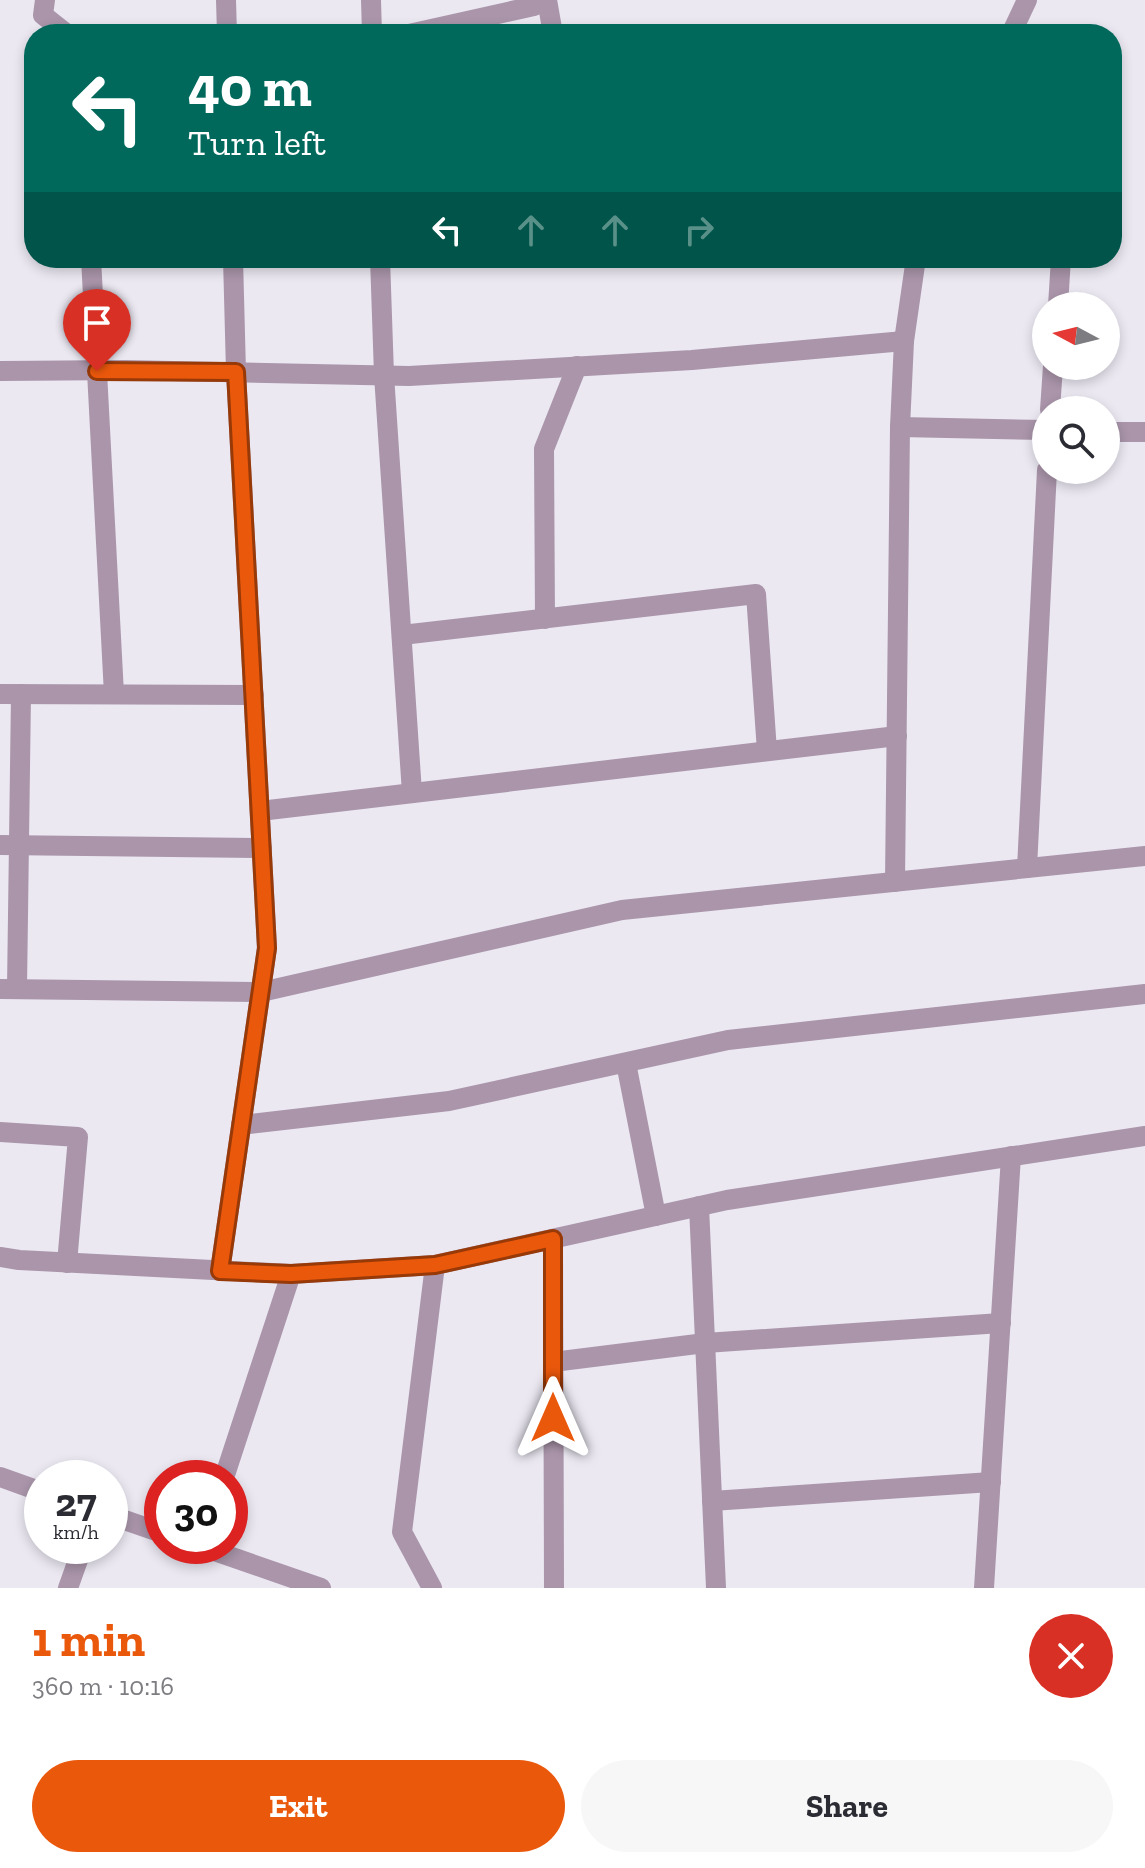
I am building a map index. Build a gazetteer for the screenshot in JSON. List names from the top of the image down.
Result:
{
  "north": "left",
  "page": {
    "turn": ["40 m", "Turn left"],
    "speed": "27 km/h",
    "limit": "30",
    "heading": ["1 min", "360 m · 10:16"],
    "buttons": ["Exit", "Share"]
  }
}
